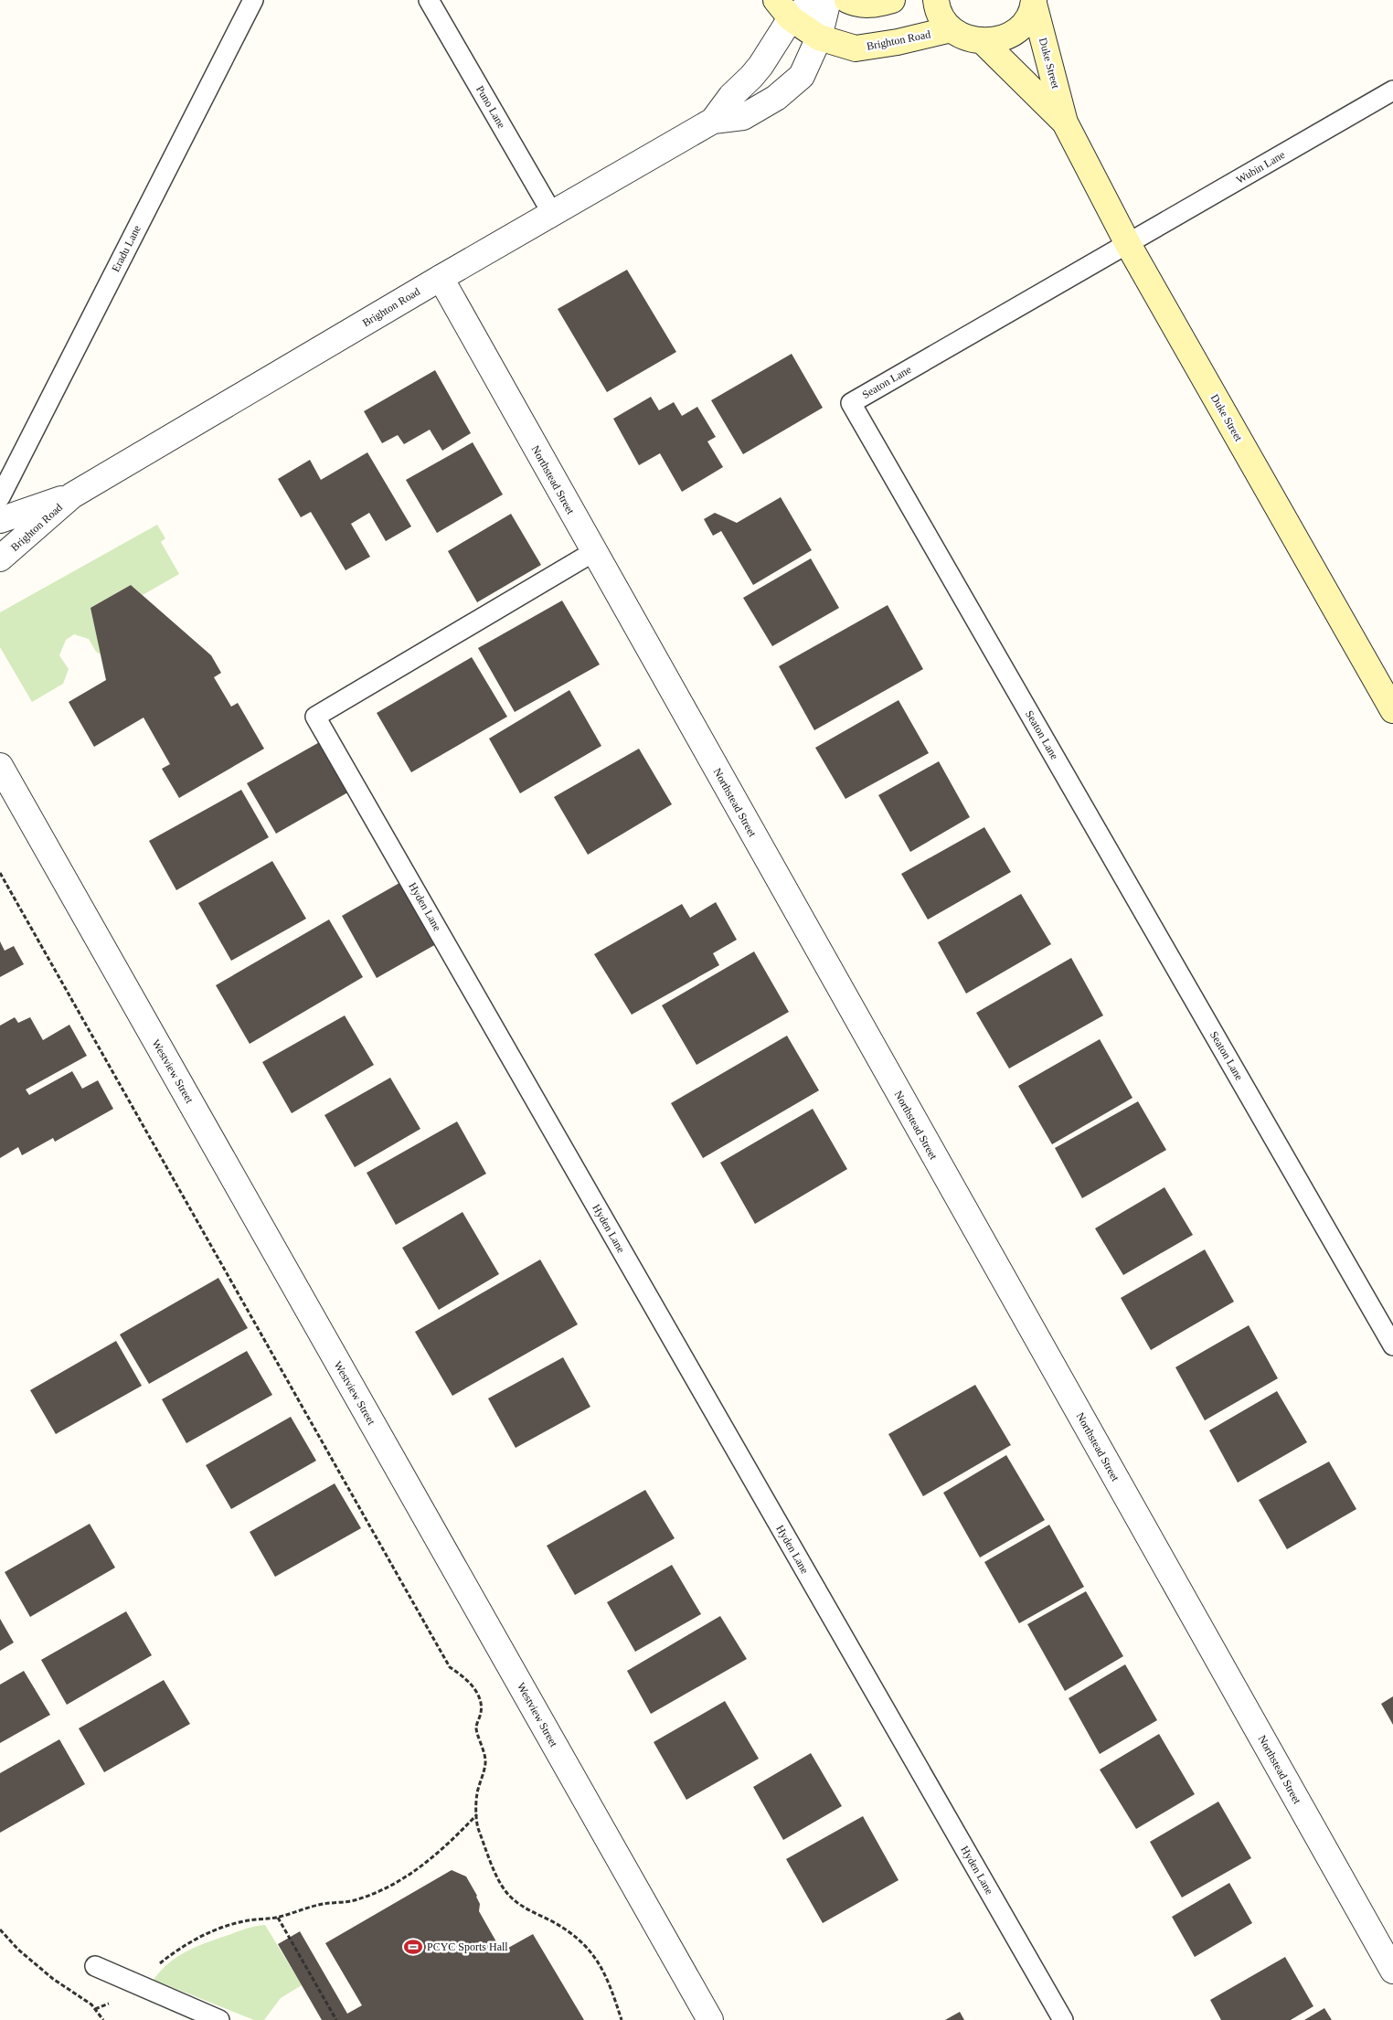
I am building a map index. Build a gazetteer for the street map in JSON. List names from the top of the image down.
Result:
{
  "streets": {
    "main road": ["Brighton Road", "Duke Street"],
    "street": ["Northstead Street", "Westview Street"],
    "lane": [
      "Puno Lane",
      "Wubin Lane",
      "Eradu Lane",
      "Seaton Lane",
      "Hyden Lane"
    ]
  },
  "crossings": [
    ["Brighton Road", "Puno Lane"],
    ["Brighton Road", "Northstead Street"],
    ["Duke Street", "Wubin Lane"],
    ["Duke Street", "Seaton Lane"],
    ["Wubin Lane", "Seaton Lane"],
    ["Northstead Street", "Hyden Lane"]
  ],
  "places": {
    "sports": ["PCYC Sports Hall"]
  }
}
